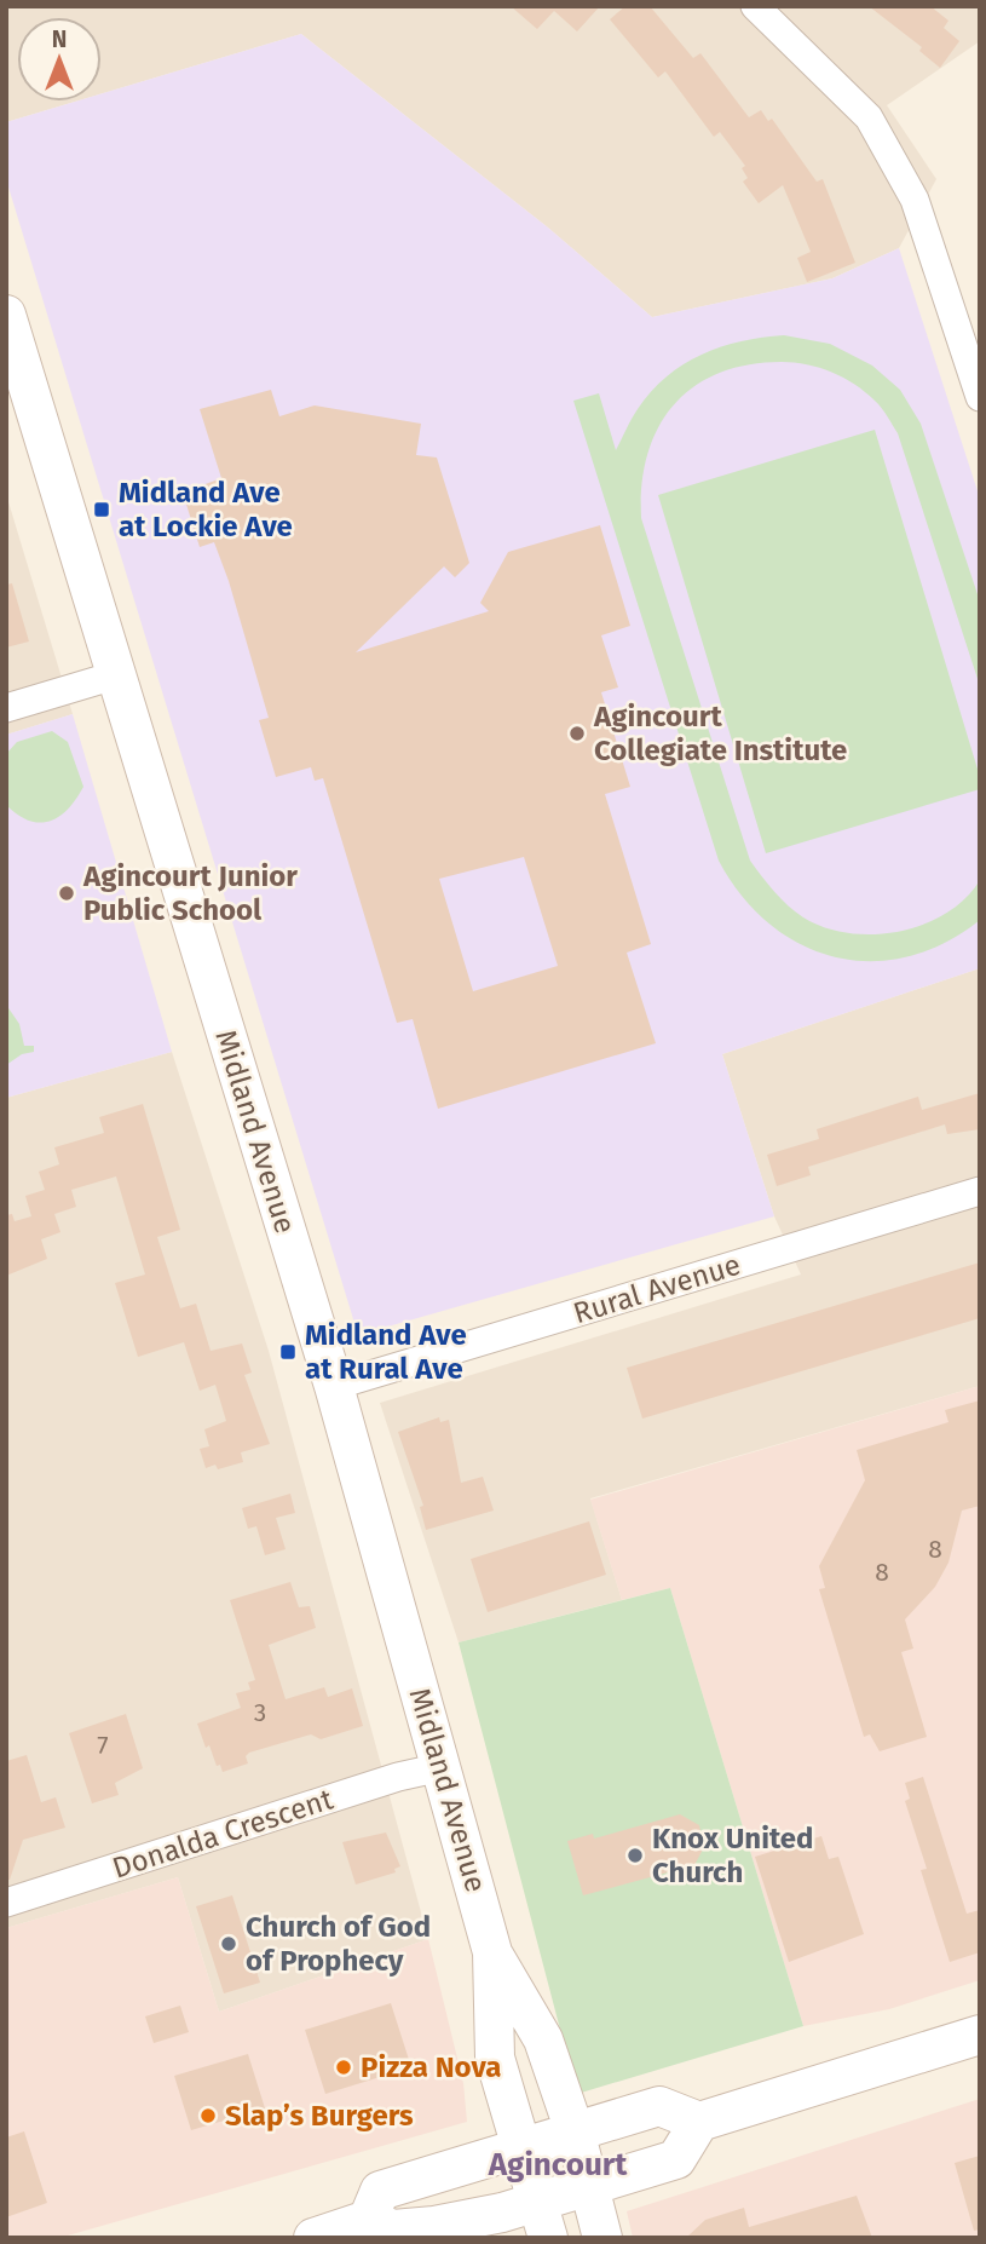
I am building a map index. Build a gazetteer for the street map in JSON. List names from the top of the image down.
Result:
{
  "streets": {
    "main road": ["Midland Avenue"],
    "street": ["Rural Avenue", "Donalda Crescent"]
  },
  "crossings": [
    ["Midland Avenue", "Rural Avenue"],
    ["Midland Avenue", "Donalda Crescent"]
  ],
  "districts": ["Agincourt"],
  "places": {
    "transit": ["Midland Ave at Lockie Ave", "Midland Ave at Rural Ave"],
    "other": [
      "Agincourt Collegiate Institute",
      "Agincourt Junior Public School",
      "Knox United Church",
      "Church of God of Prophecy",
      "Pizza Nova",
      "Slap’s Burgers"
    ]
  },
  "house_numbers": [
    "8",
    "8",
    "3",
    "7"
  ],
  "north": "top"
}
